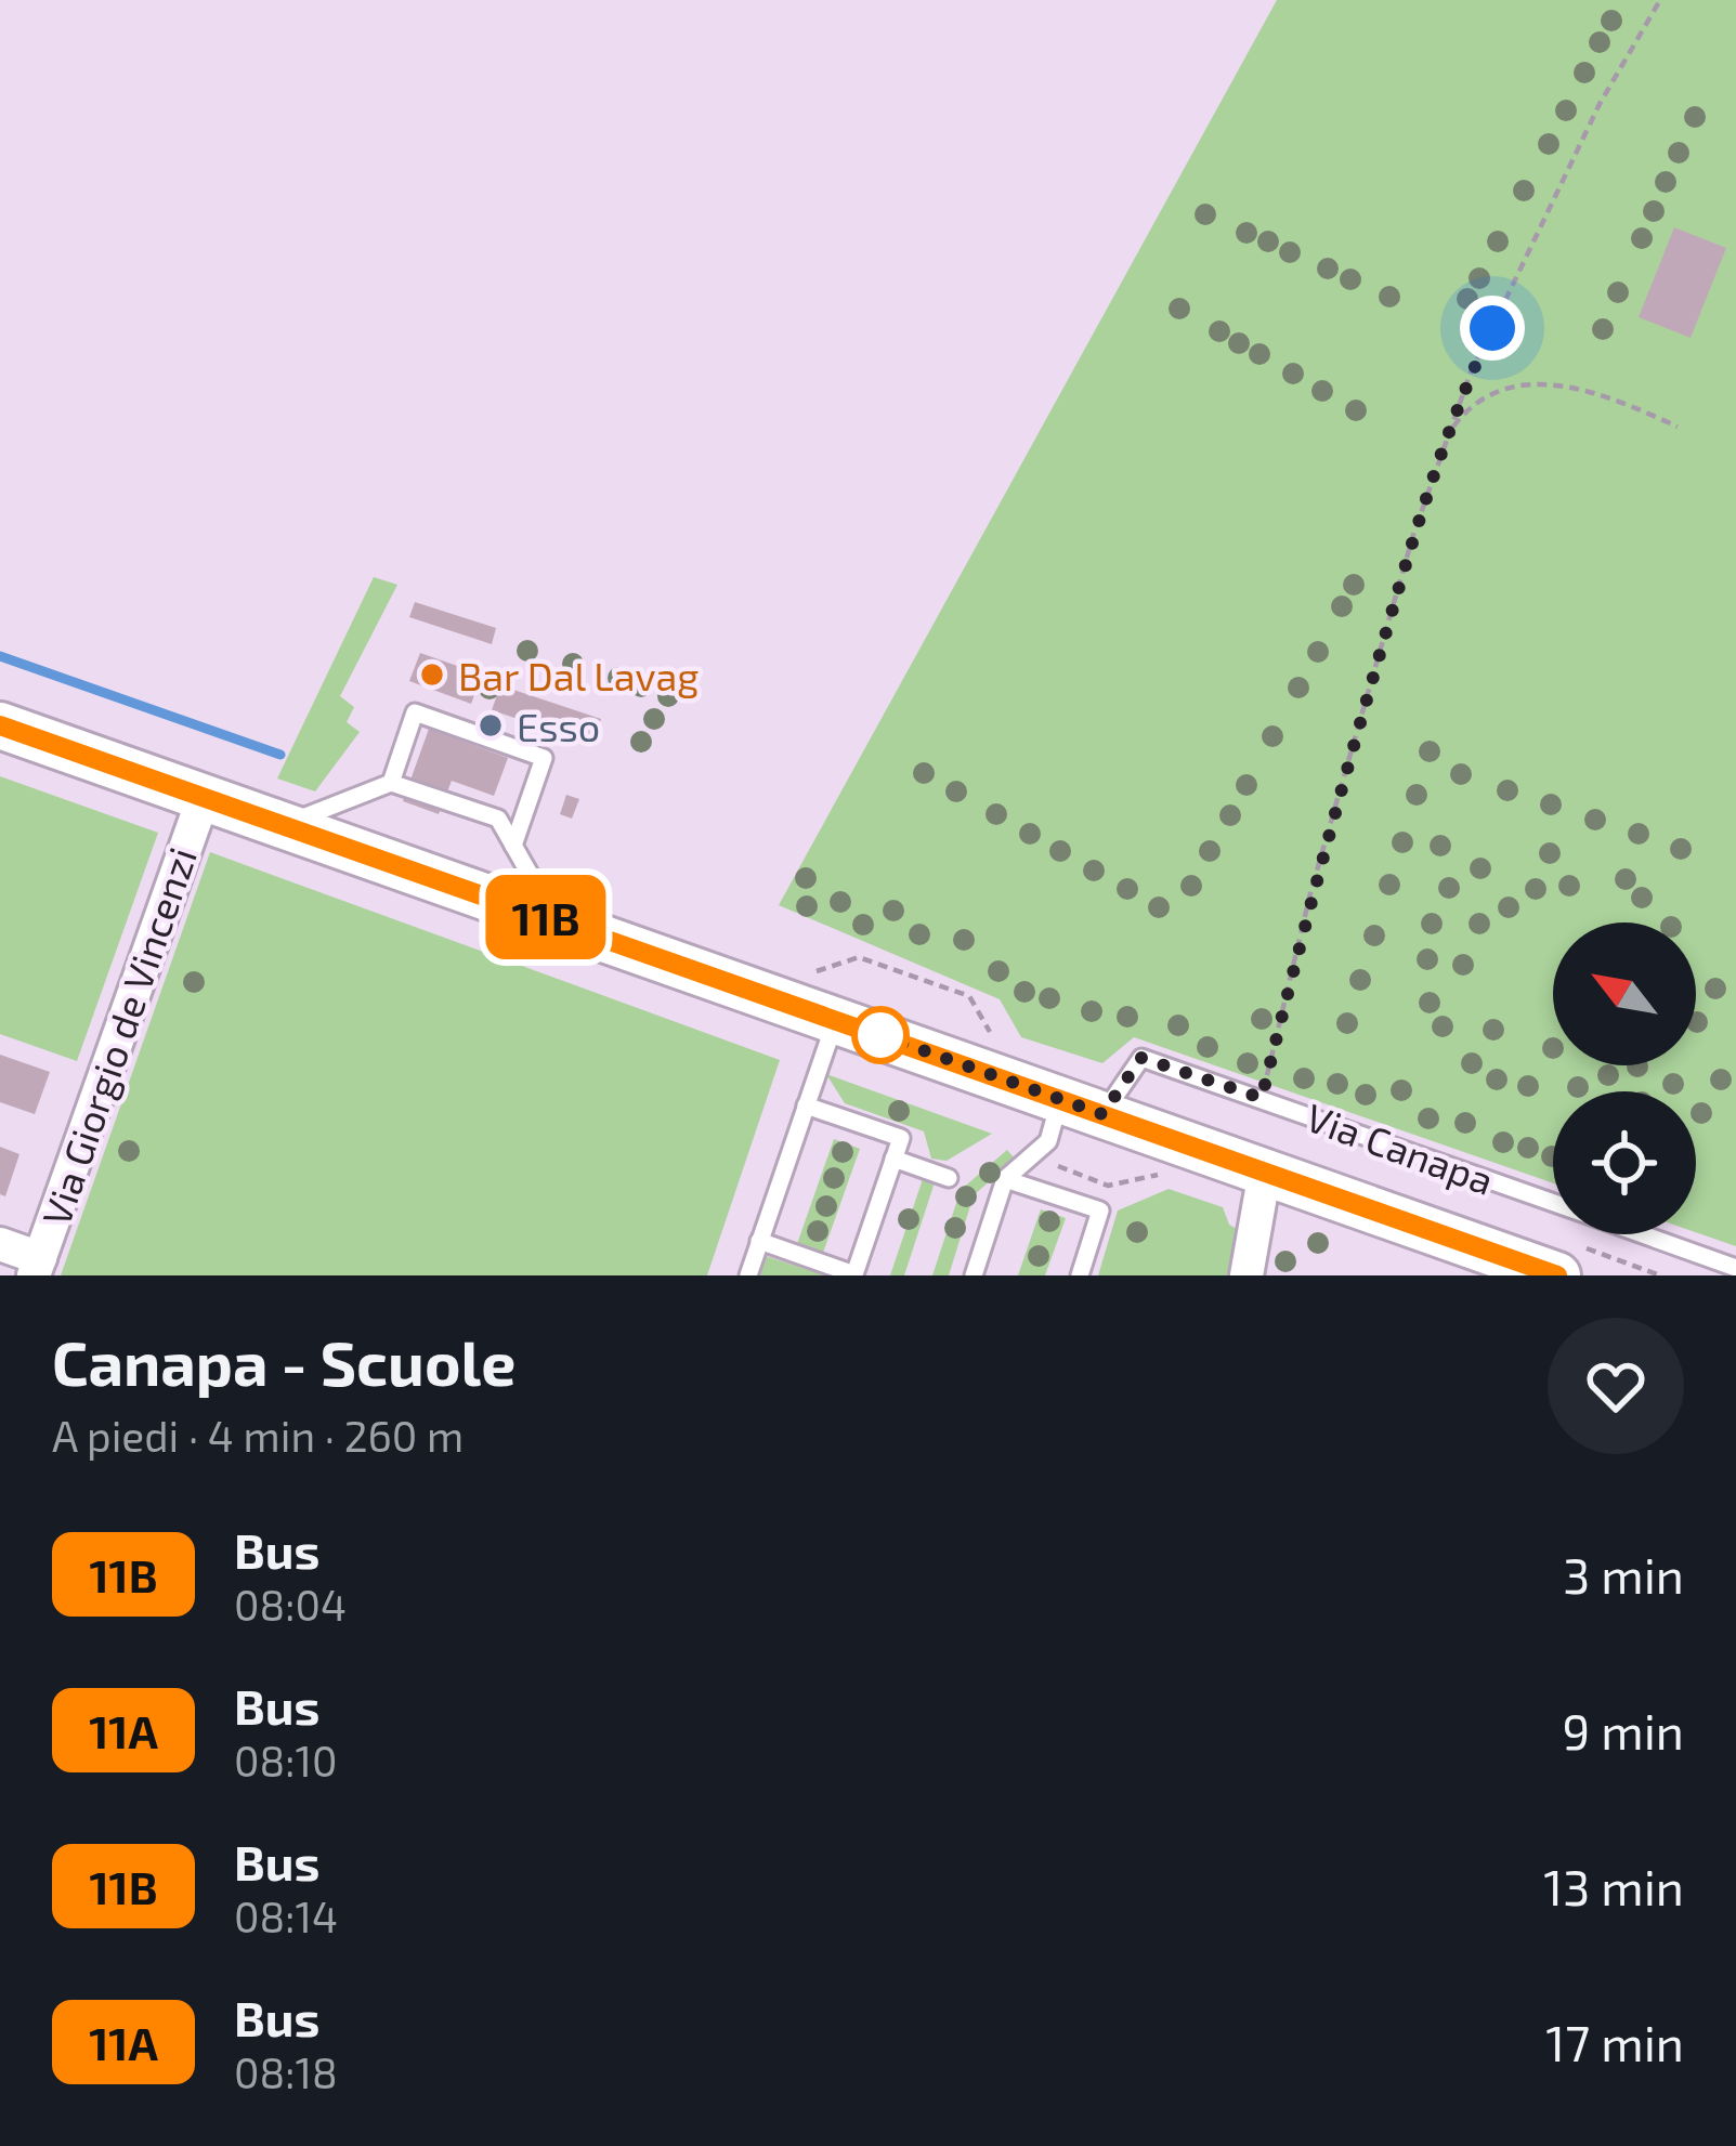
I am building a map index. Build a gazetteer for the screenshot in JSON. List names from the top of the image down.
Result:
{
  "streets": {
    "street": ["Via Giorgio de Vincenzi"],
    "lane": ["Via Canapa"]
  },
  "places": ["Bar Dal Lavag", "Esso"],
  "lines": ["bus line 11B"],
  "north": "top left",
  "page": {
    "on_map": "11B",
    "heading": ["Canapa - Scuole", "A piedi · 4 min · 260 m"],
    "list": [
      {
        "mark": "11B",
        "name": "Bus",
        "note": "08:04",
        "value": "3 min"
      },
      {
        "mark": "11A",
        "name": "Bus",
        "note": "08:10",
        "value": "9 min"
      },
      {
        "mark": "11B",
        "name": "Bus",
        "note": "08:14",
        "value": "13 min"
      },
      {
        "mark": "11A",
        "name": "Bus",
        "note": "08:18",
        "value": "17 min"
      }
    ]
  }
}
